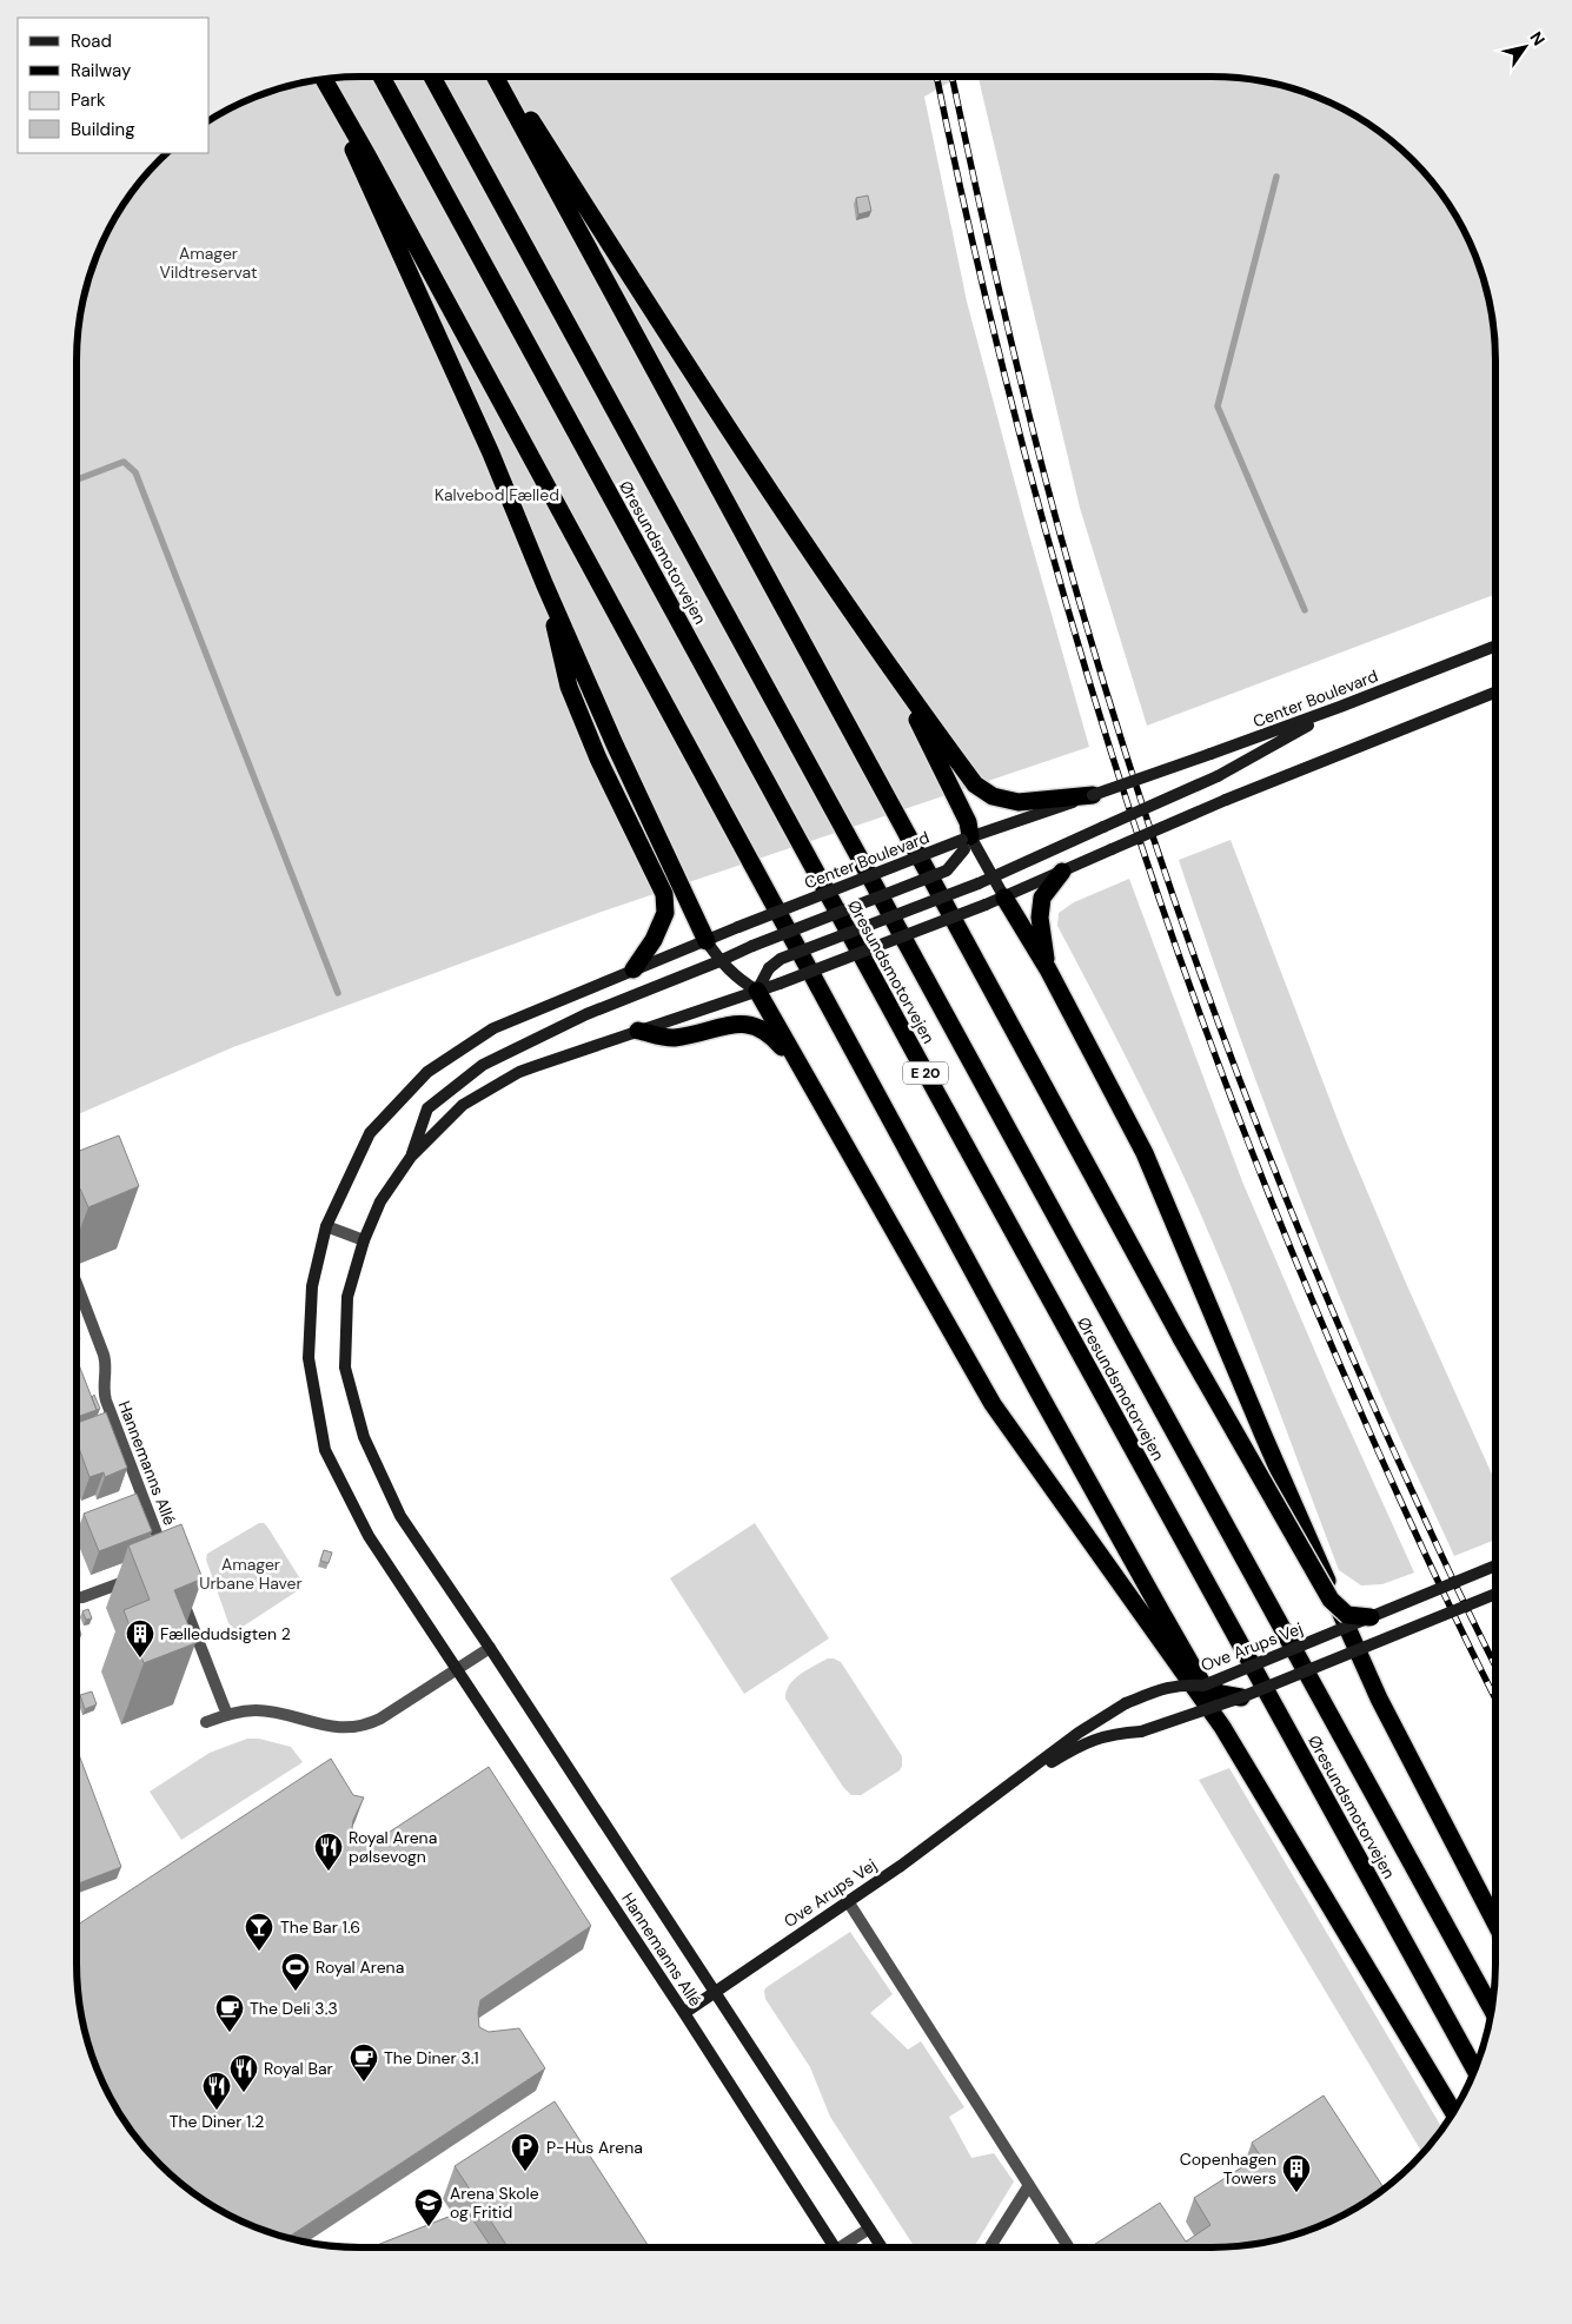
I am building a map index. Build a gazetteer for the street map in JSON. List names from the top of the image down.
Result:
{
  "streets": {
    "highway": ["Øresundsmotorvejen", "E 20"],
    "street": ["Center Boulevard", "Hannemanns Allé", "Ove Arups Vej"]
  },
  "crossings": [
    ["Center Boulevard", "Hannemanns Allé"],
    ["Hannemanns Allé", "Ove Arups Vej"]
  ],
  "parks": ["Amager Vildtreservat", "Kalvebod Fælled", "Amager Urbane Haver"],
  "places": {
    "building": ["Fælledudsigten 2", "Copenhagen Towers"],
    "restaurant": ["Royal Arena pølsevogn", "Royal Bar", "The Diner 1.2"],
    "bar": ["The Bar 1.6"],
    "sports": ["Royal Arena"],
    "cafe": ["The Deli 3.3", "The Diner 3.1"],
    "parking": ["P-Hus Arena"],
    "school or university": ["Arena Skole og Fritid"]
  },
  "legend": [
    "Road",
    "Railway",
    "Park",
    "Building"
  ],
  "north": "top right"
}
